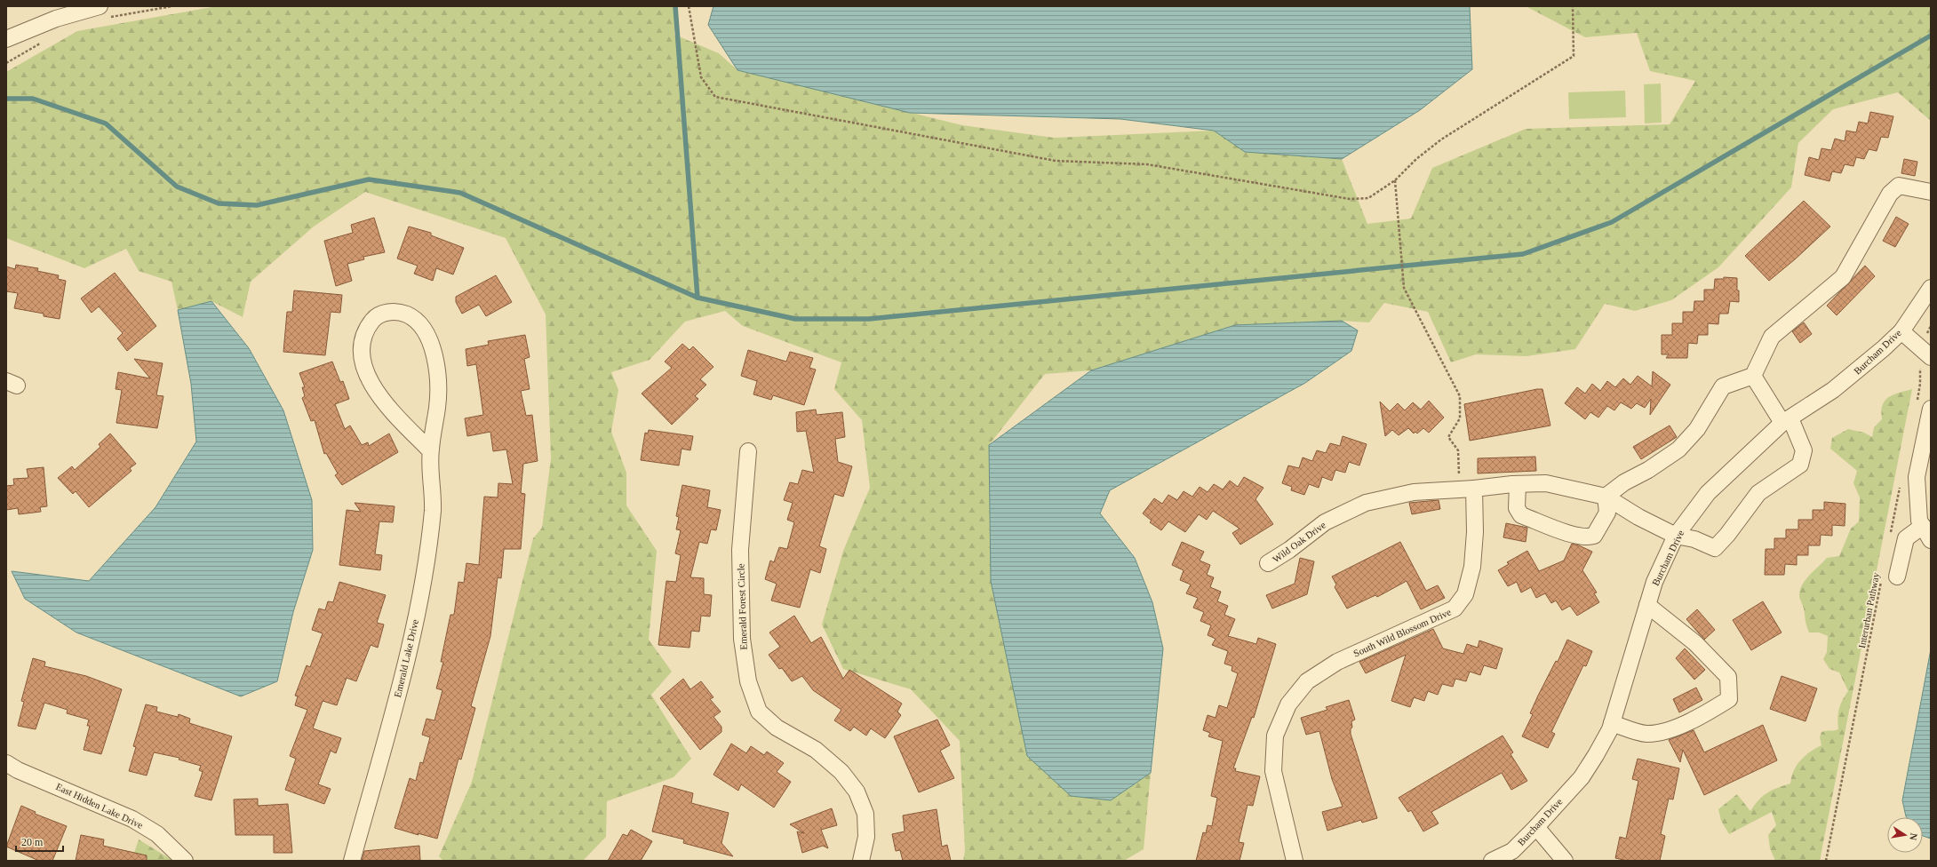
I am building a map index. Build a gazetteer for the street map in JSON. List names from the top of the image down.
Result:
{
  "streets": {
    "street": [
      "Burcham Drive",
      "Wild Oak Drive",
      "Emerald Forest Circle",
      "South Wild Blossom Drive",
      "Emerald Lake Drive",
      "East Hidden Lake Drive"
    ],
    "path": ["Interurban Pathway"]
  },
  "crossings": [
    ["Wild Oak Drive", "South Wild Blossom Drive"]
  ],
  "scale_bar": "20 m",
  "north": "right"
}
